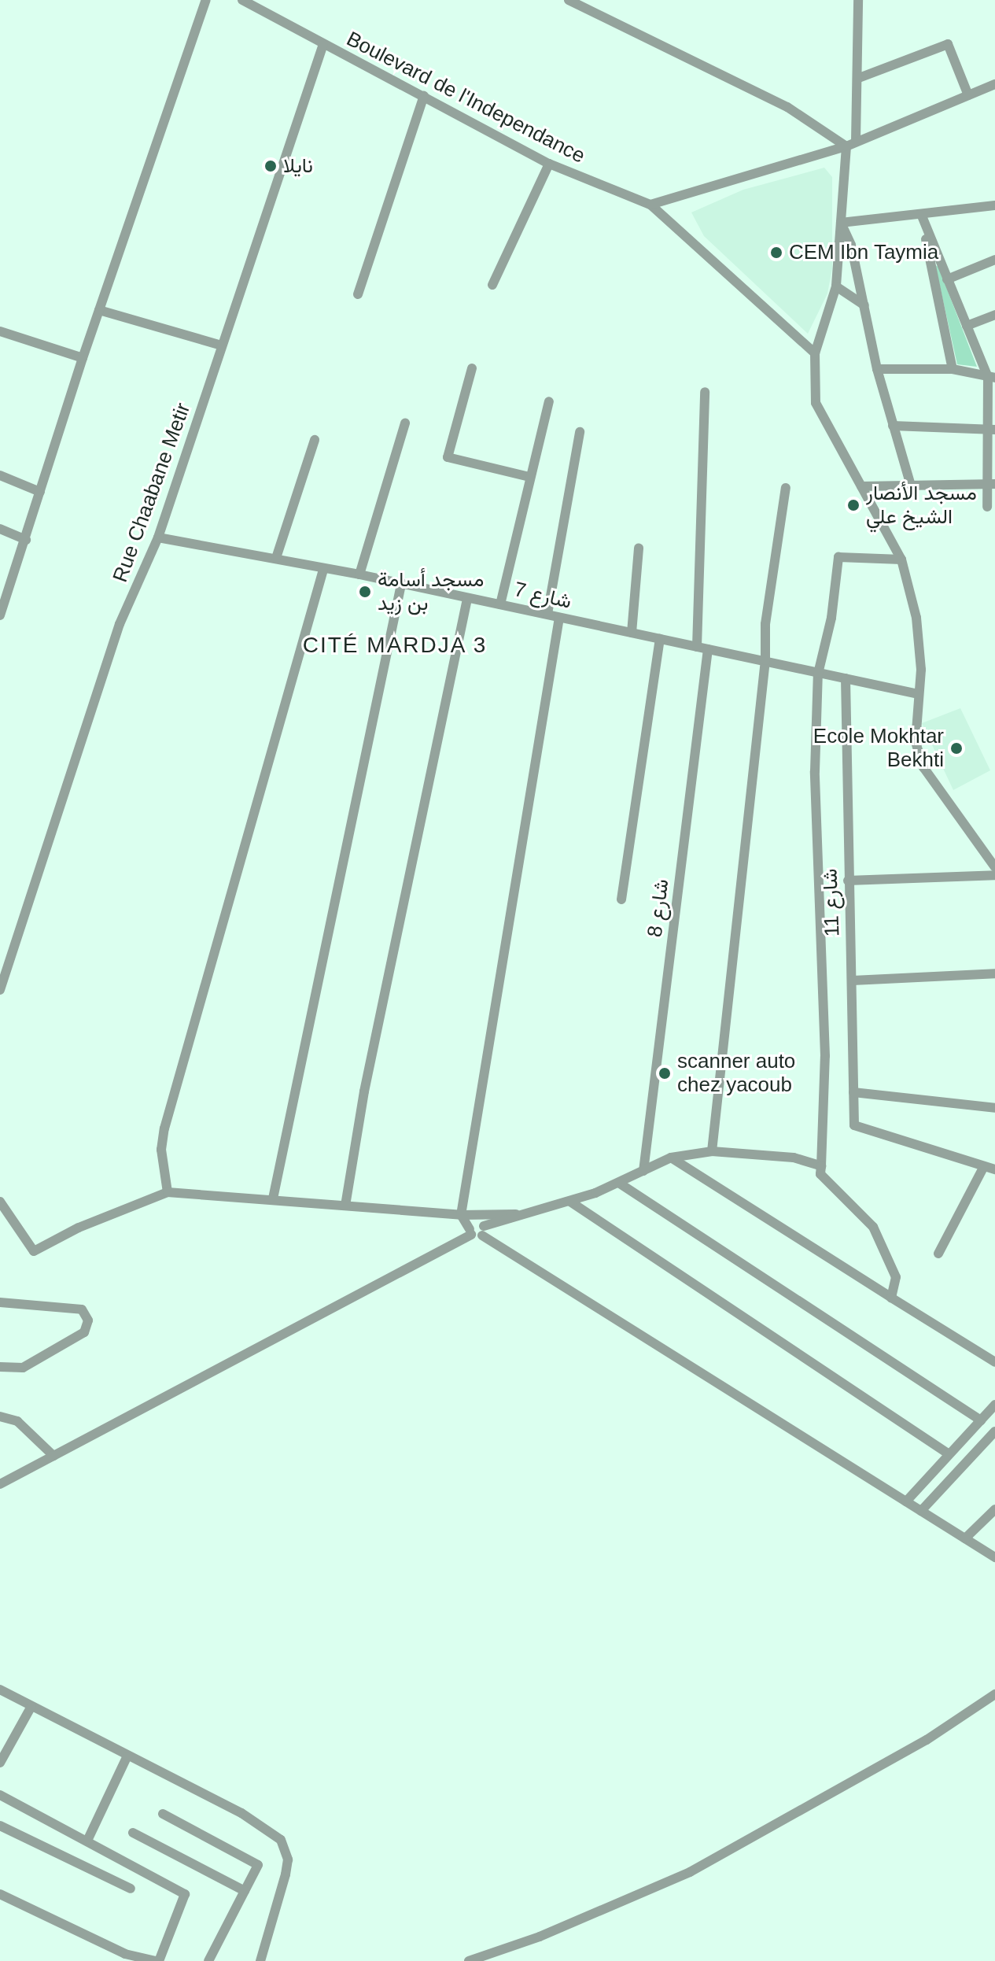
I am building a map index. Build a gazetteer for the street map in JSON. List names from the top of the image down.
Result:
{
  "streets": {
    "street": [
      "Boulevard de l'Independance",
      "Rue Chaabane Metir",
      "شارع 7",
      "شارع 11",
      "شارع 8"
    ]
  },
  "crossings": [
    ["Boulevard de l'Independance", "Rue Chaabane Metir"],
    ["Rue Chaabane Metir", "شارع 7"],
    ["شارع 7", "شارع 11"],
    ["شارع 7", "شارع 8"]
  ],
  "districts": ["CITÉ MARDJA 3"],
  "places": [
    "نايلا",
    "CEM Ibn Taymia",
    "مسجد الأنصار الشيخ علي",
    "مسجد أسامة بن زيد",
    "Ecole Mokhtar Bekhti",
    "scanner auto chez yacoub"
  ]
}
